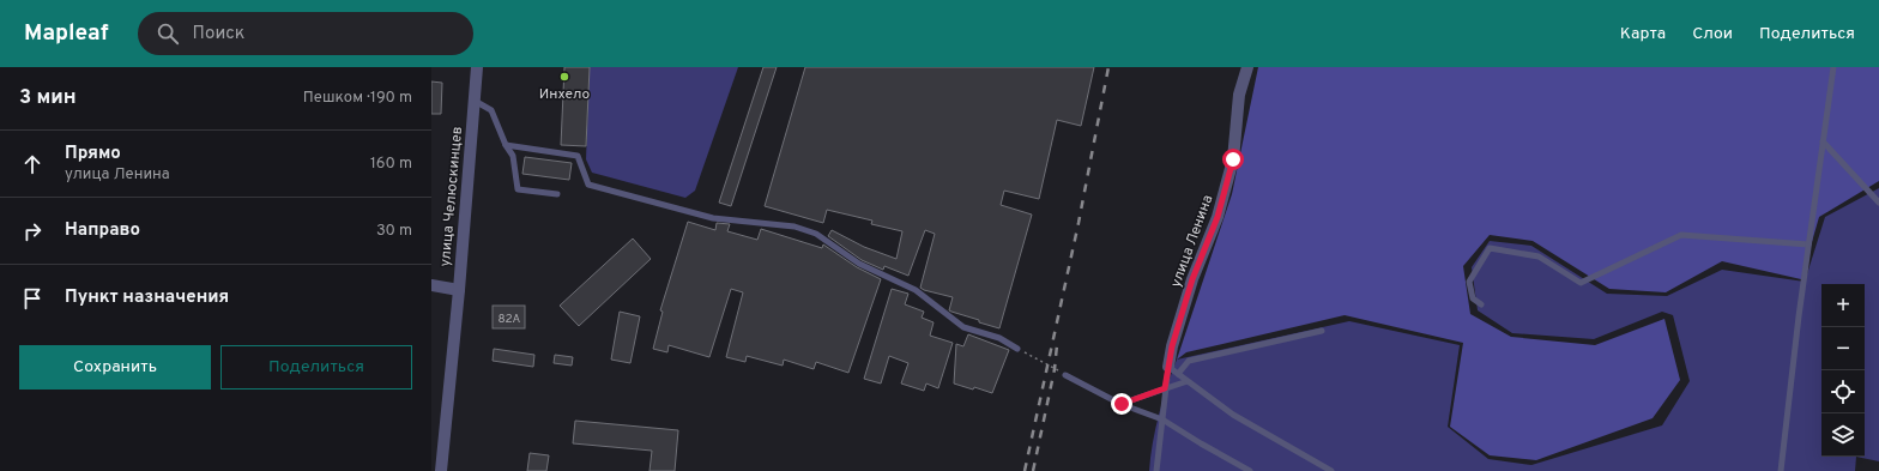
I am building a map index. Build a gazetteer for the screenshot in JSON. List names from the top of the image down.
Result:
{
  "streets": {
    "street": ["улица Челюскинцев", "улица Ленина"]
  },
  "places": ["Инхело"],
  "house_numbers": ["82А"],
  "page": {
    "header": "Mapleaf",
    "search": "Поиск",
    "nav": ["Карта", "Слои", "Поделиться"],
    "heading": ["3 мин", "Пешком · 190 m"],
    "list": [
      ["Прямо", "улица Ленина", "160 m"],
      ["Направо", "30 m"],
      "Пункт назначения"
    ],
    "map_buttons": ["+", "−"],
    "buttons": ["Сохранить", "Поделиться"]
  }
}
